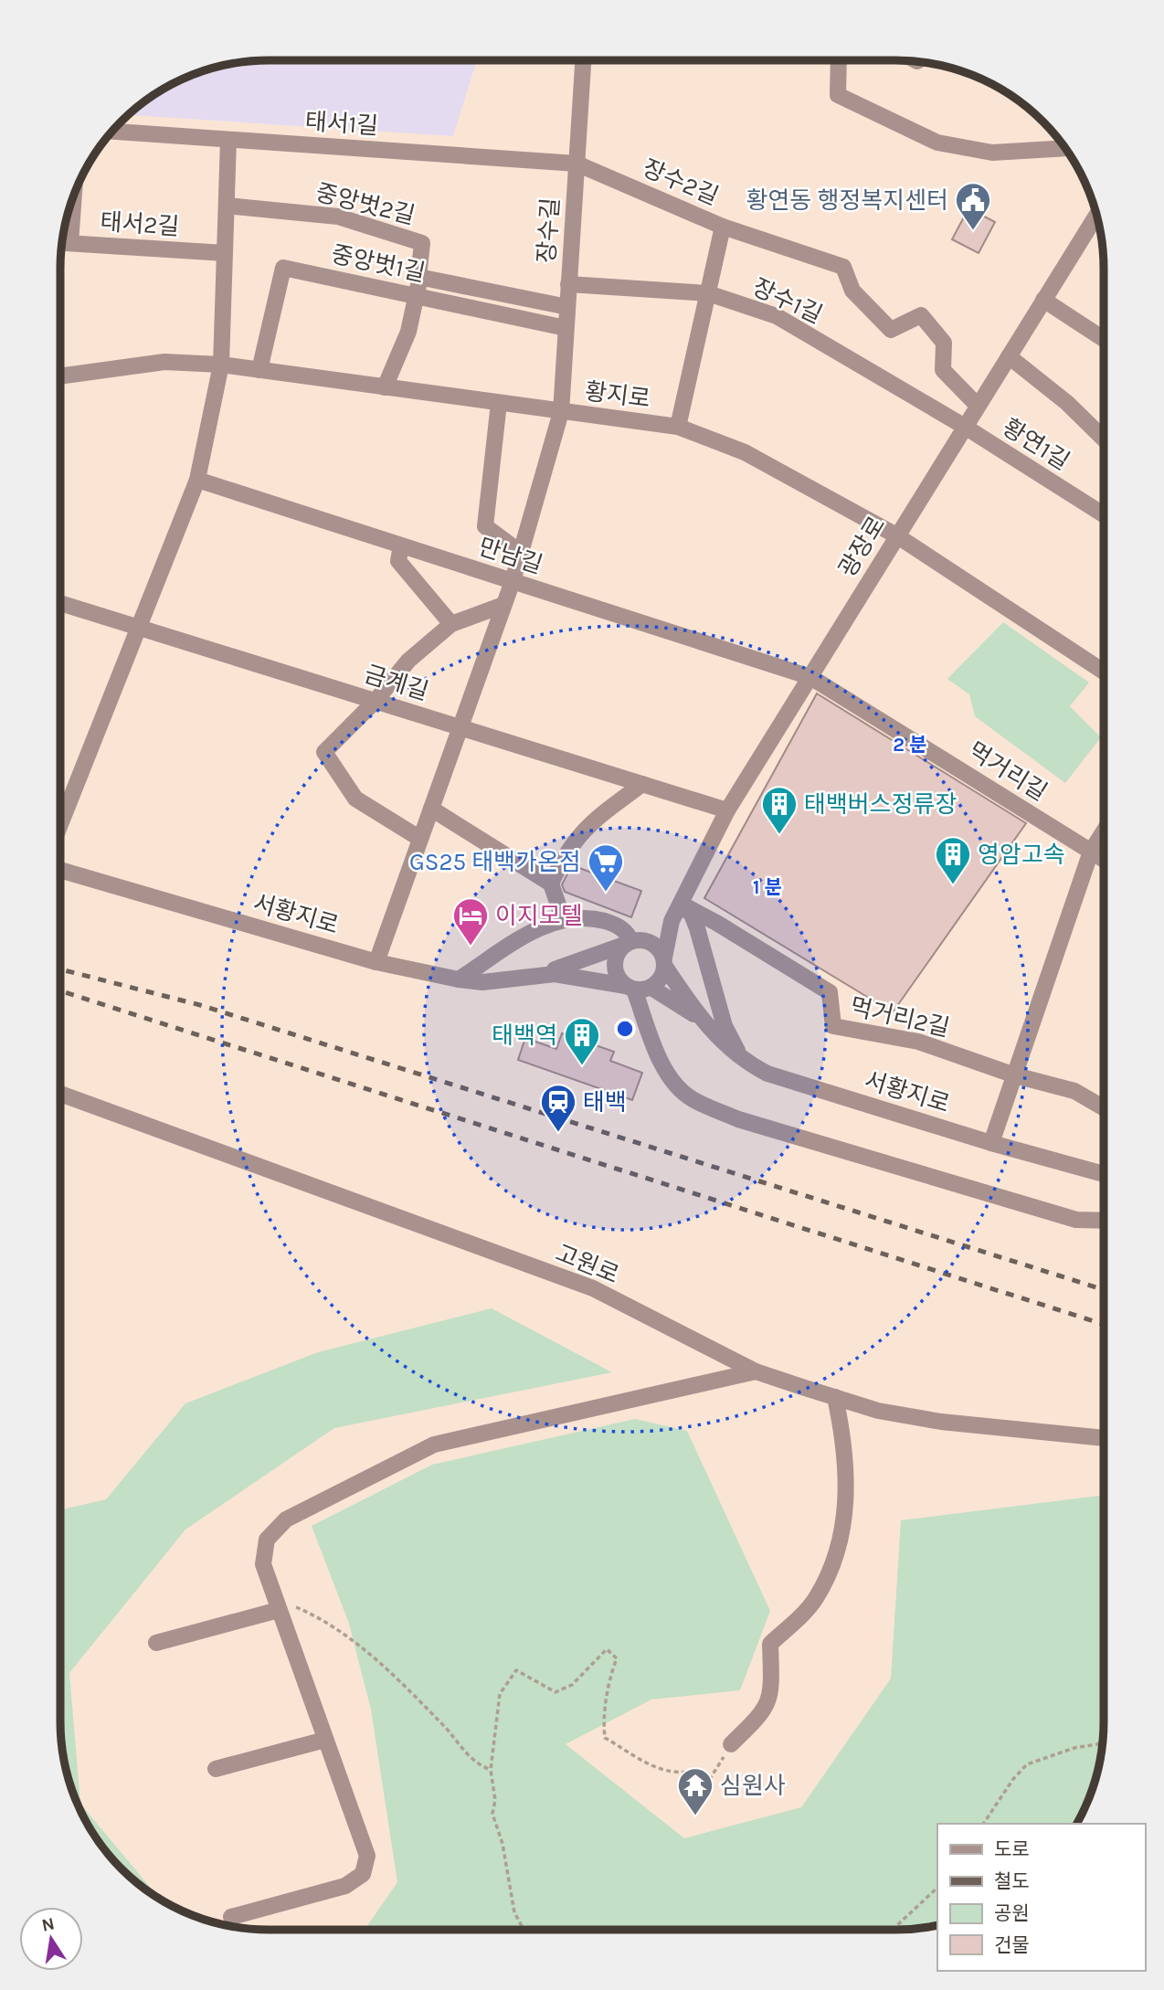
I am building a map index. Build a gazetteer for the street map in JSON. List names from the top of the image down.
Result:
{
  "streets": {
    "street": [
      "태서1길",
      "장수2길",
      "중앙벗2길",
      "태서2길",
      "장수길",
      "중앙벗1길",
      "장수1길",
      "황지로",
      "황연1길",
      "광장로",
      "만남길",
      "금계길",
      "먹거리길",
      "서황지로",
      "먹거리2길",
      "고원로"
    ]
  },
  "crossings": [
    ["태서1길", "장수2길"],
    ["태서1길", "장수길"],
    ["장수2길", "장수길"],
    ["장수2길", "광장로"],
    ["장수길", "중앙벗1길"],
    ["장수길", "장수1길"],
    ["장수길", "황지로"],
    ["장수길", "만남길"],
    ["장수길", "금계길"],
    ["장수길", "서황지로"],
    ["중앙벗1길", "황지로"],
    ["장수1길", "황연1길"],
    ["장수1길", "광장로"],
    ["황지로", "광장로"],
    ["황연1길", "광장로"],
    ["광장로", "만남길"],
    ["광장로", "금계길"],
    ["광장로", "먹거리길"],
    ["광장로", "먹거리2길"],
    ["만남길", "먹거리길"]
  ],
  "places": {
    "public building": ["황연동 행정복지센터"],
    "building": ["태백버스정류장", "영암고속", "태백역"],
    "supermarket": ["GS25 태백가온점"],
    "hotel": ["이지모텔"],
    "station": ["태백"],
    "temple": ["심원사"]
  },
  "legend": [
    "도로",
    "철도",
    "공원",
    "건물"
  ],
  "north": "top",
  "rings": ["2 분", "1 분"]
}
